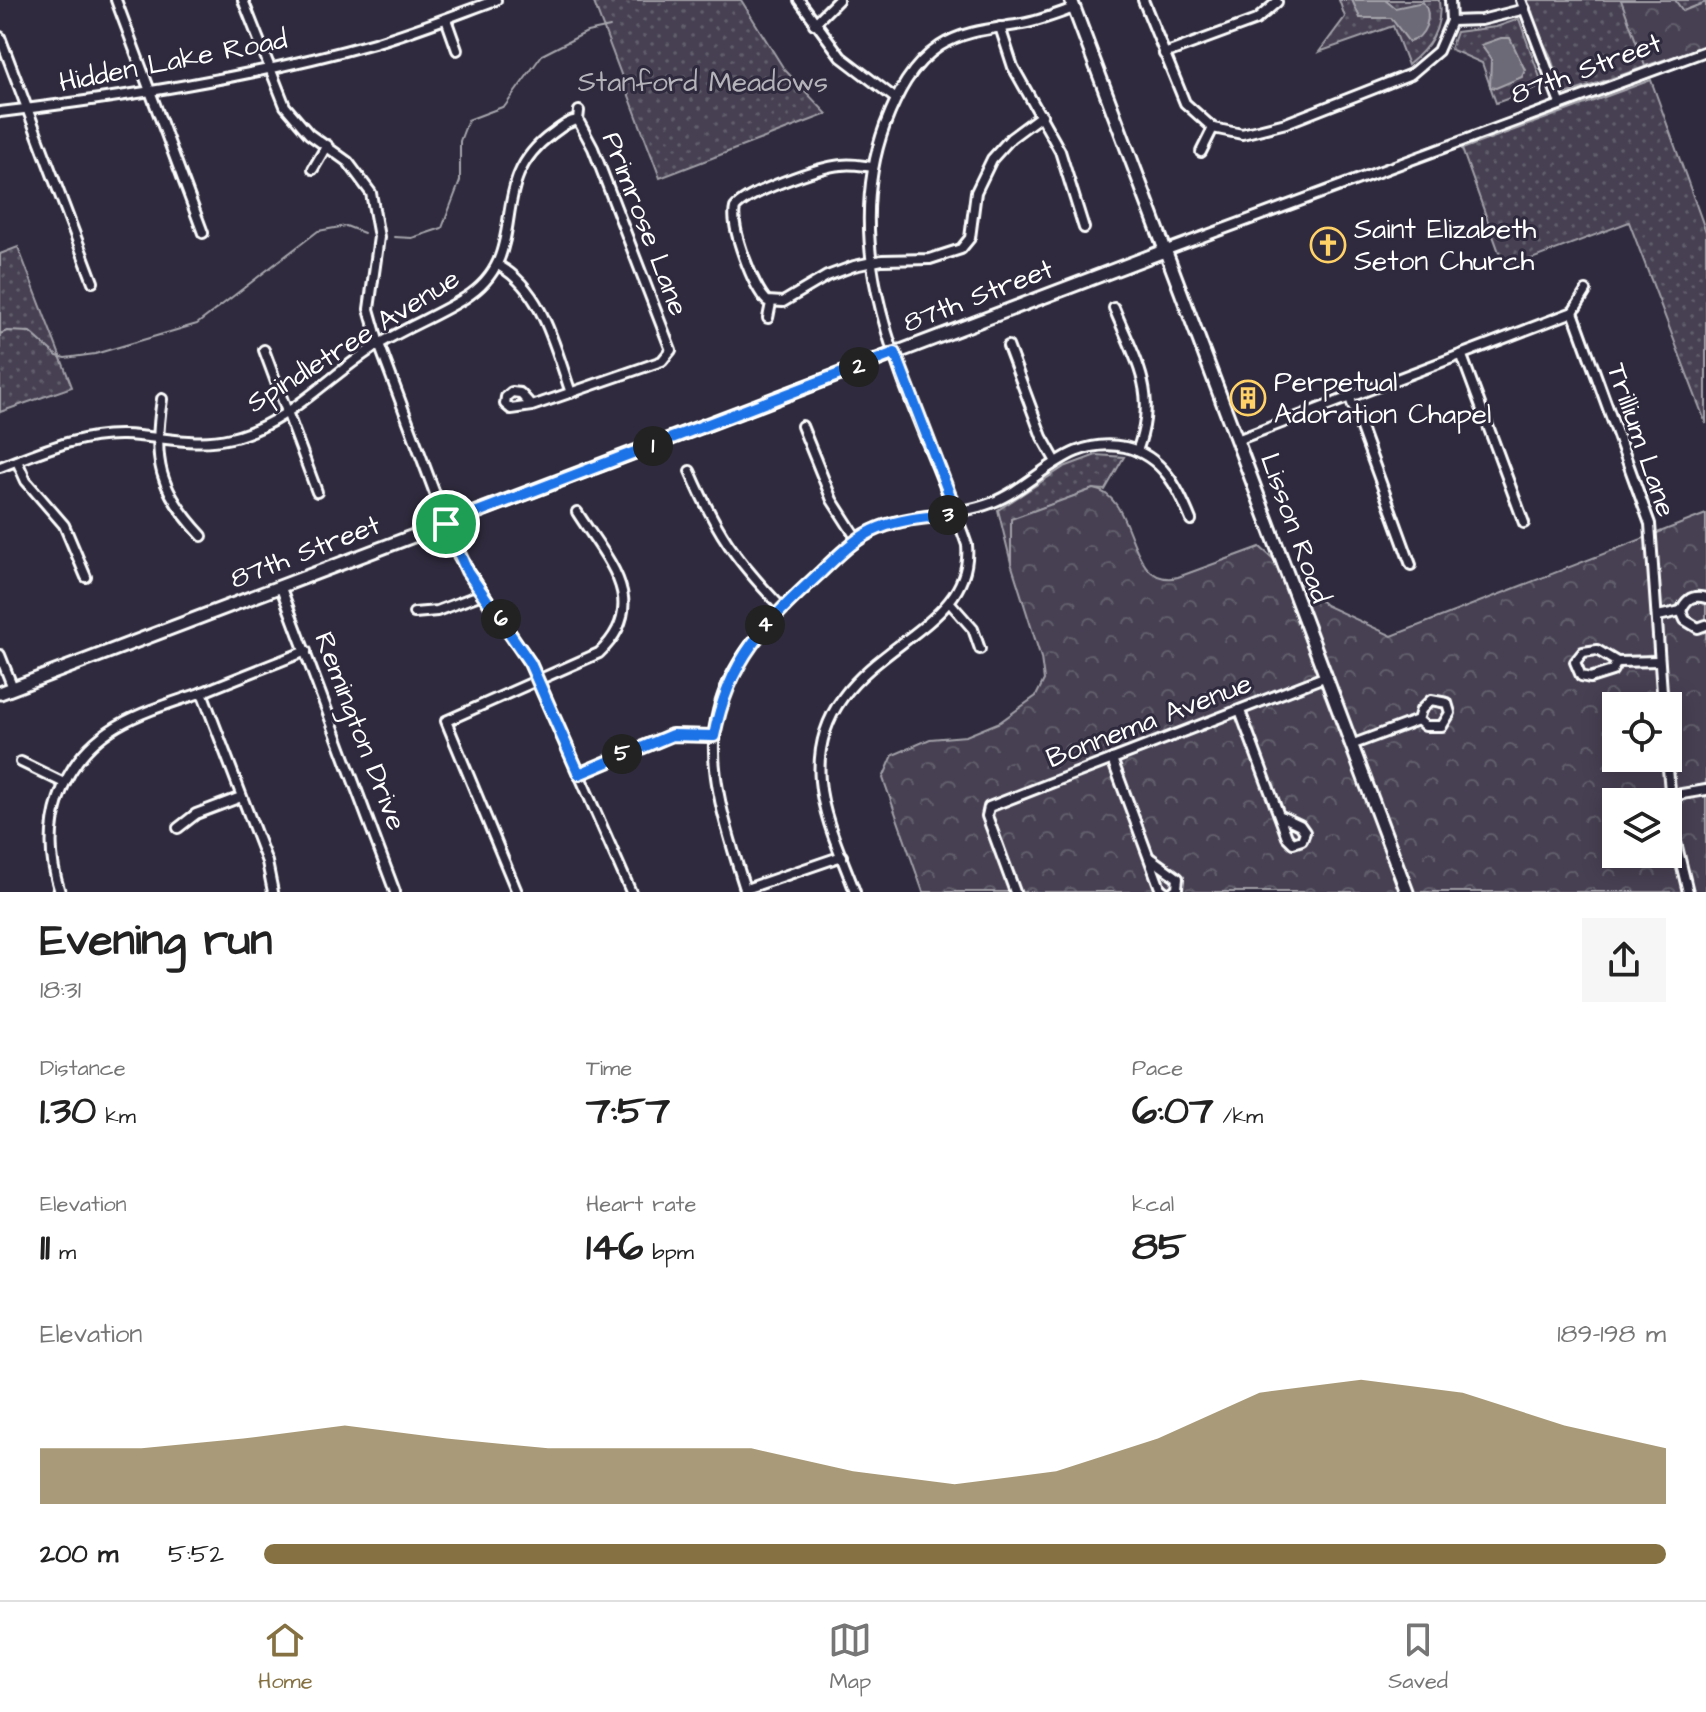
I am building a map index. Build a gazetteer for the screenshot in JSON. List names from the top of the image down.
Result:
{
  "streets": {
    "street": [
      "Hidden Lake Road",
      "87th Street",
      "Primrose Lane",
      "Spindletree Avenue",
      "Trillium Lane",
      "Lisson Road",
      "Bonnema Avenue",
      "Remington Drive"
    ]
  },
  "crossings": [
    ["87th Street", "Lisson Road"],
    ["87th Street", "Remington Drive"],
    ["Primrose Lane", "Spindletree Avenue"],
    ["Lisson Road", "Bonnema Avenue"]
  ],
  "parks": ["Stanford Meadows"],
  "places": {
    "church": ["Saint Elizabeth Seton Church"],
    "building": ["Perpetual Adoration Chapel"]
  },
  "page": {
    "pins": [
      "2",
      "1",
      "3",
      "6",
      "4",
      "5"
    ],
    "heading": ["Evening run", "18:31"],
    "stats": [
      ["Distance", "1.30 km"],
      ["Time", "7:57"],
      ["Pace", "6:07 /km"],
      ["Elevation", "11 m"],
      ["Heart rate", "146 bpm"],
      ["kcal", "85"]
    ],
    "chart": ["Elevation", "189–198 m"],
    "list": [
      {
        "name": "200 m",
        "note": "5:52"
      }
    ],
    "tabs": ["Home", "Map", "Saved"]
  }
}
